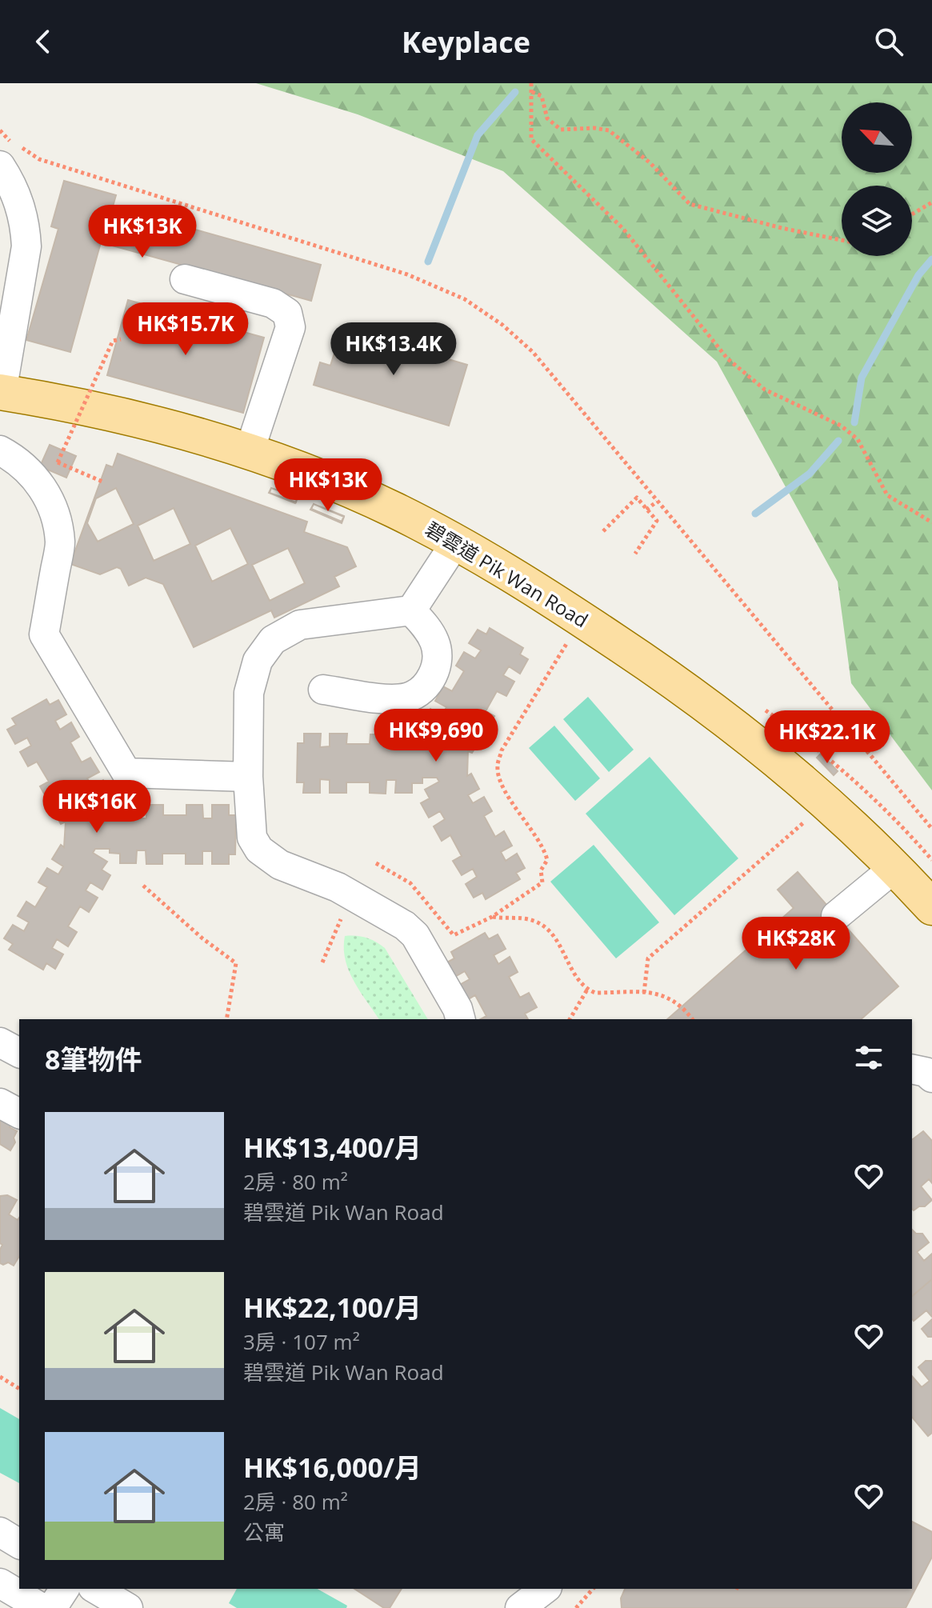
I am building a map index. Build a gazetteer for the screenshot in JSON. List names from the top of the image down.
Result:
{
  "streets": {
    "main road": ["碧雲道 Pik Wan Road"]
  },
  "north": "top left",
  "page": {
    "header": "Keyplace",
    "price": [
      "HK$13K",
      "HK$15.7K",
      "HK$13.4K",
      "HK$13K",
      "HK$9,690",
      "HK$22.1K",
      "HK$16K",
      "HK$28K"
    ],
    "heading": "8筆物件",
    "list": [
      {
        "name": "HK$13,400/月",
        "note": "2房 · 80 m² · 碧雲道 Pik Wan Road"
      },
      {
        "name": "HK$22,100/月",
        "note": "3房 · 107 m² · 碧雲道 Pik Wan Road"
      },
      {
        "name": "HK$16,000/月",
        "note": "2房 · 80 m² · 公寓"
      }
    ]
  }
}
